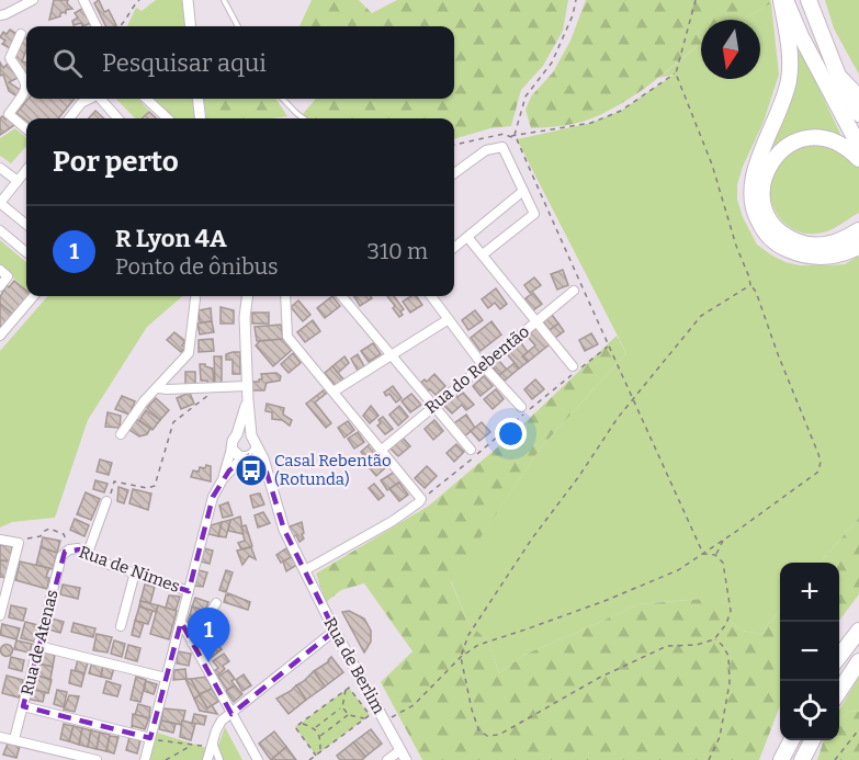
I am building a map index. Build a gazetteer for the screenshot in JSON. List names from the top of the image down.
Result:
{
  "streets": {
    "street": [
      "Rua do Rebentão",
      "Rua de Nimes",
      "Rua de Atenas",
      "Rua de Berlim"
    ]
  },
  "crossings": [
    ["Rua de Nimes", "Rua de Atenas"]
  ],
  "places": {
    "bus stop": ["Casal Rebentão (Rotunda)"]
  },
  "north": "bottom",
  "page": {
    "search": "Pesquisar aqui",
    "heading": "Por perto",
    "list": [
      {
        "mark": "1",
        "name": "R Lyon 4A",
        "note": "Ponto de ônibus",
        "value": "310 m"
      }
    ],
    "map_buttons": ["+", "−"],
    "pins": "1"
  }
}
